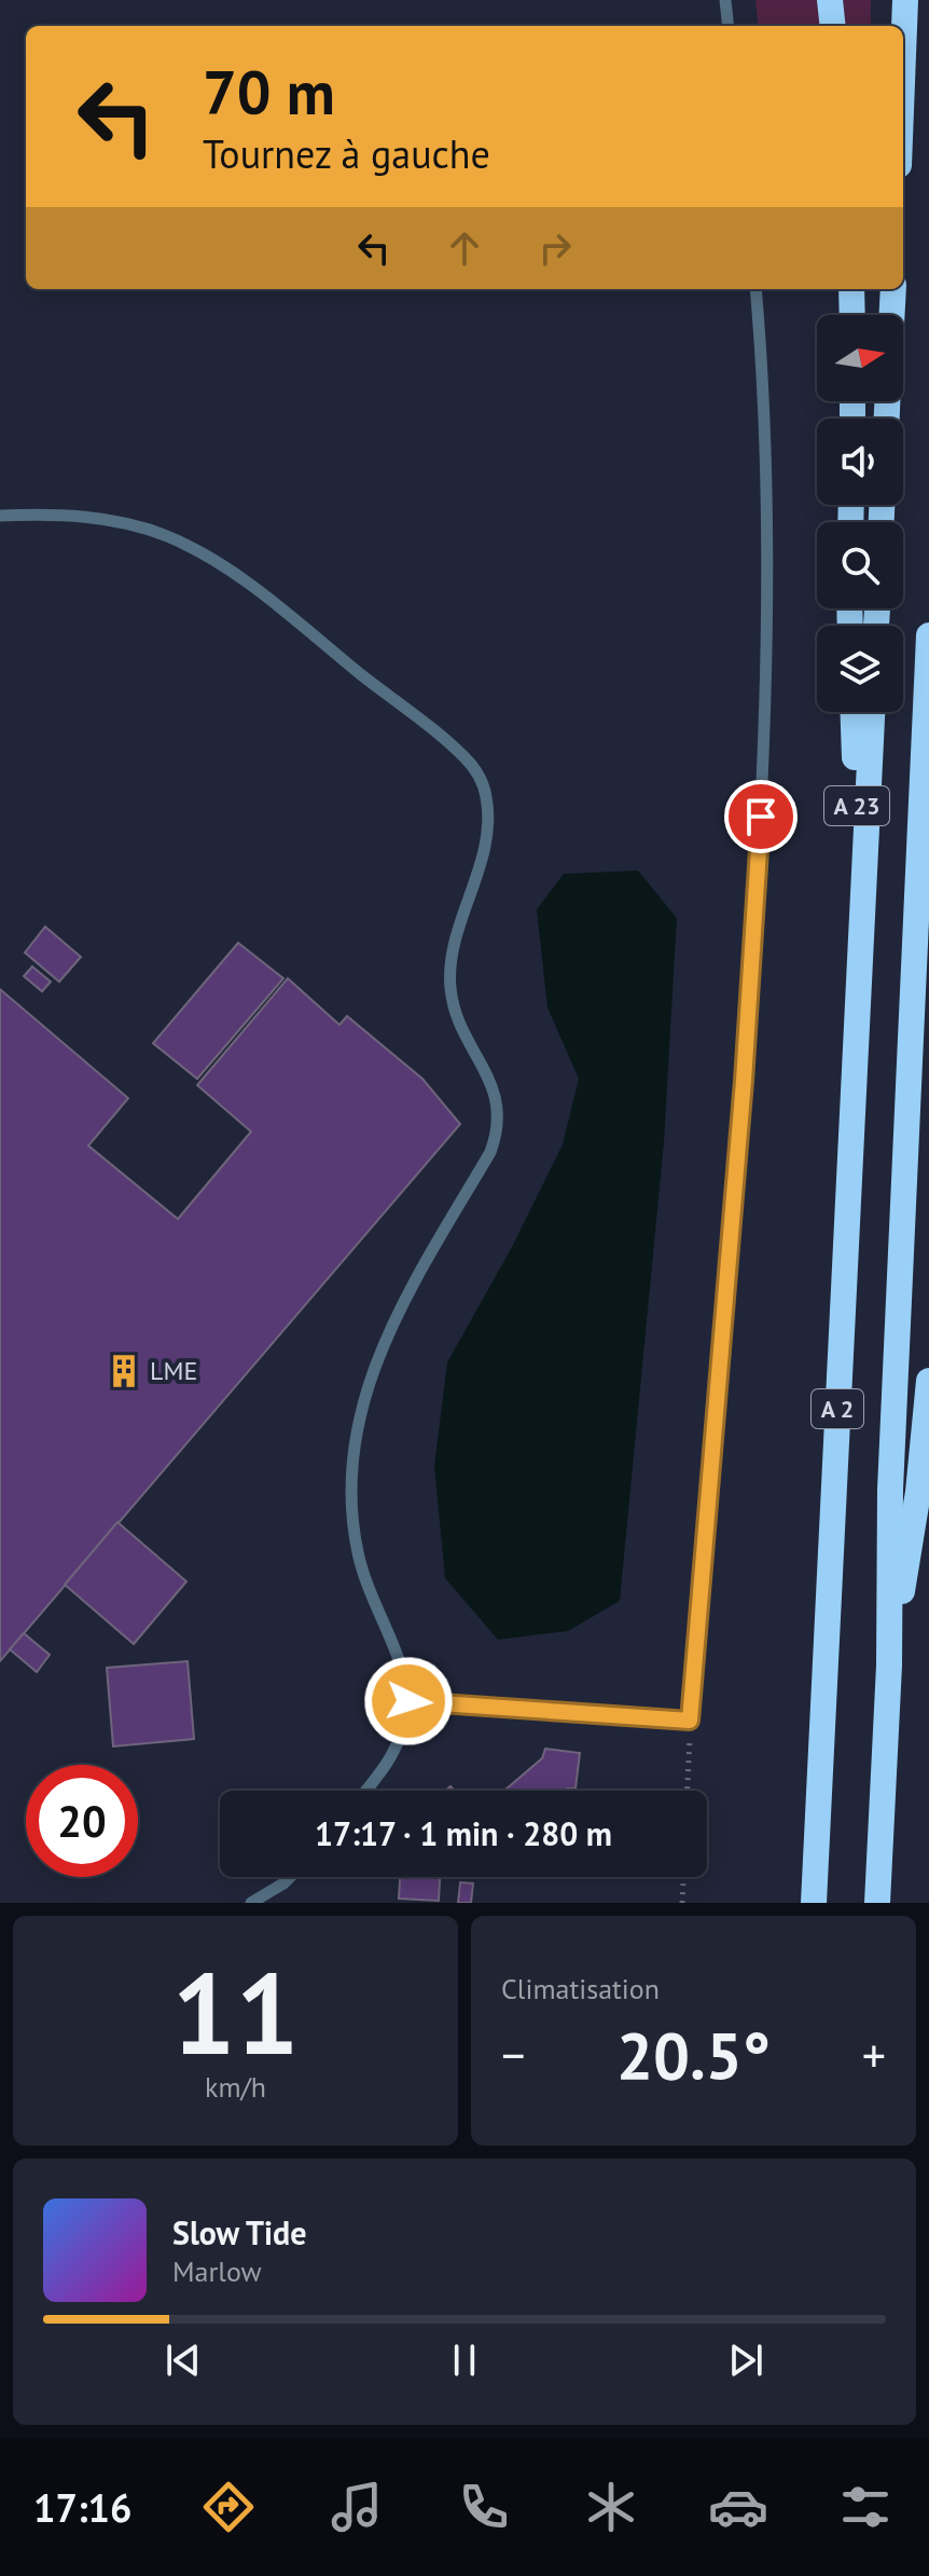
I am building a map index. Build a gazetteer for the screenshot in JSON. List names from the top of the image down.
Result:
{
  "streets": {
    "highway": ["A 23", "A 2"]
  },
  "crossings": [
    ["A 23", "A 2"]
  ],
  "places": {
    "building": ["LME"]
  },
  "north": "right",
  "page": {
    "turn": ["70 m", "Tournez à gauche"],
    "limit": "20",
    "trip": "17:17 · 1 min · 280 m",
    "tile": [
      ["11", "km/h"],
      "Climatisation"
    ],
    "heat": ["−", "20.5°", "+"],
    "song": ["Slow Tide", "Marlow"],
    "tabs": "17:16"
  }
}
